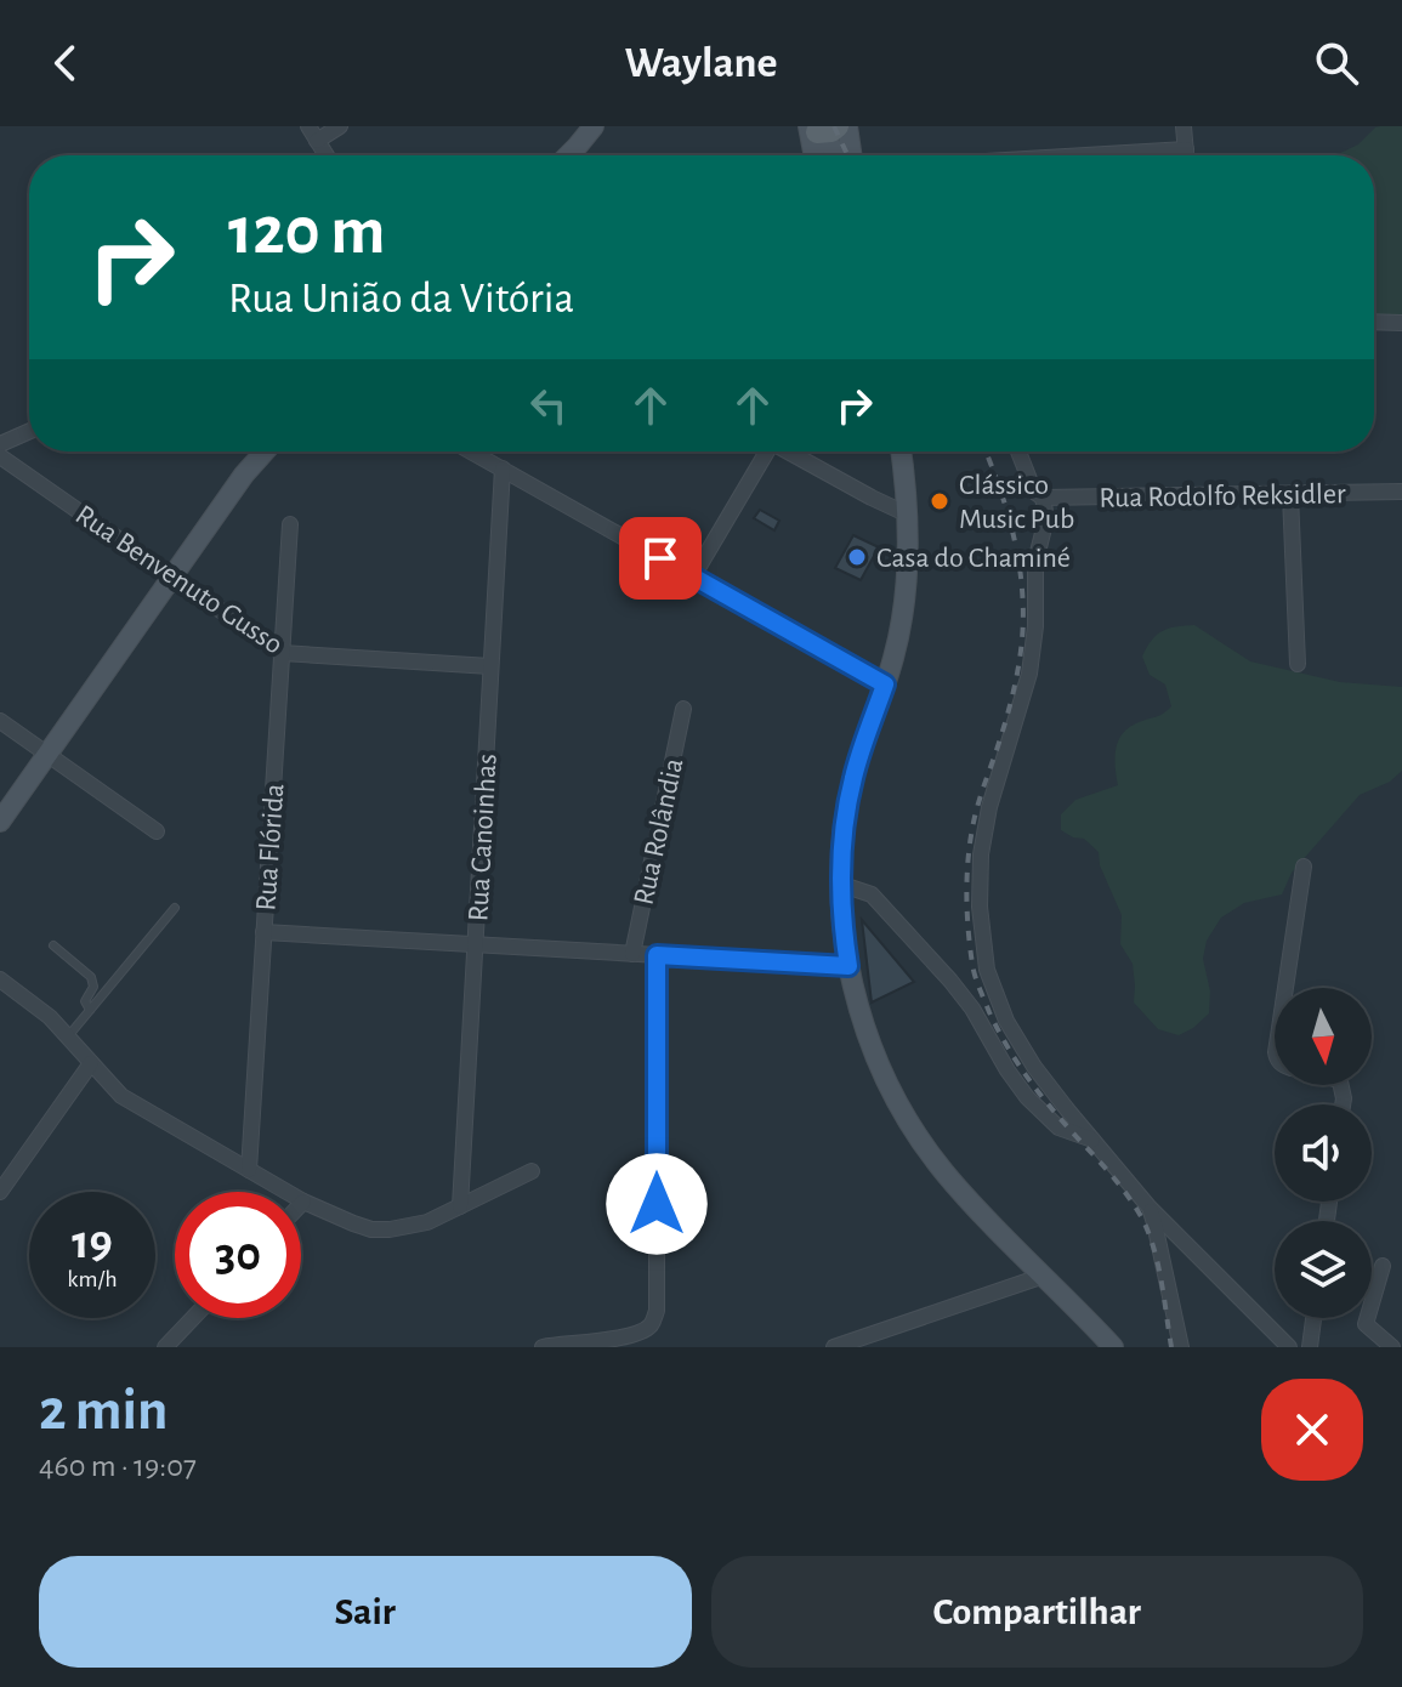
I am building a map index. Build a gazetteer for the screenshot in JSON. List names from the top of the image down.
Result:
{
  "streets": {
    "street": [
      "Rua Rodolfo Reksidler",
      "Rua Benvenuto Gusso",
      "Rua Rolândia",
      "Rua Canoinhas",
      "Rua Flórida"
    ]
  },
  "crossings": [
    ["Rua Benvenuto Gusso", "Rua Canoinhas"],
    ["Rua Benvenuto Gusso", "Rua Flórida"]
  ],
  "places": ["Clássico Music Pub", "Casa do Chaminé"],
  "north": "bottom",
  "page": {
    "header": "Waylane",
    "turn": ["120 m", "Rua União da Vitória"],
    "speed": "19 km/h",
    "limit": "30",
    "heading": ["2 min", "460 m · 19:07"],
    "buttons": ["Sair", "Compartilhar"]
  }
}
